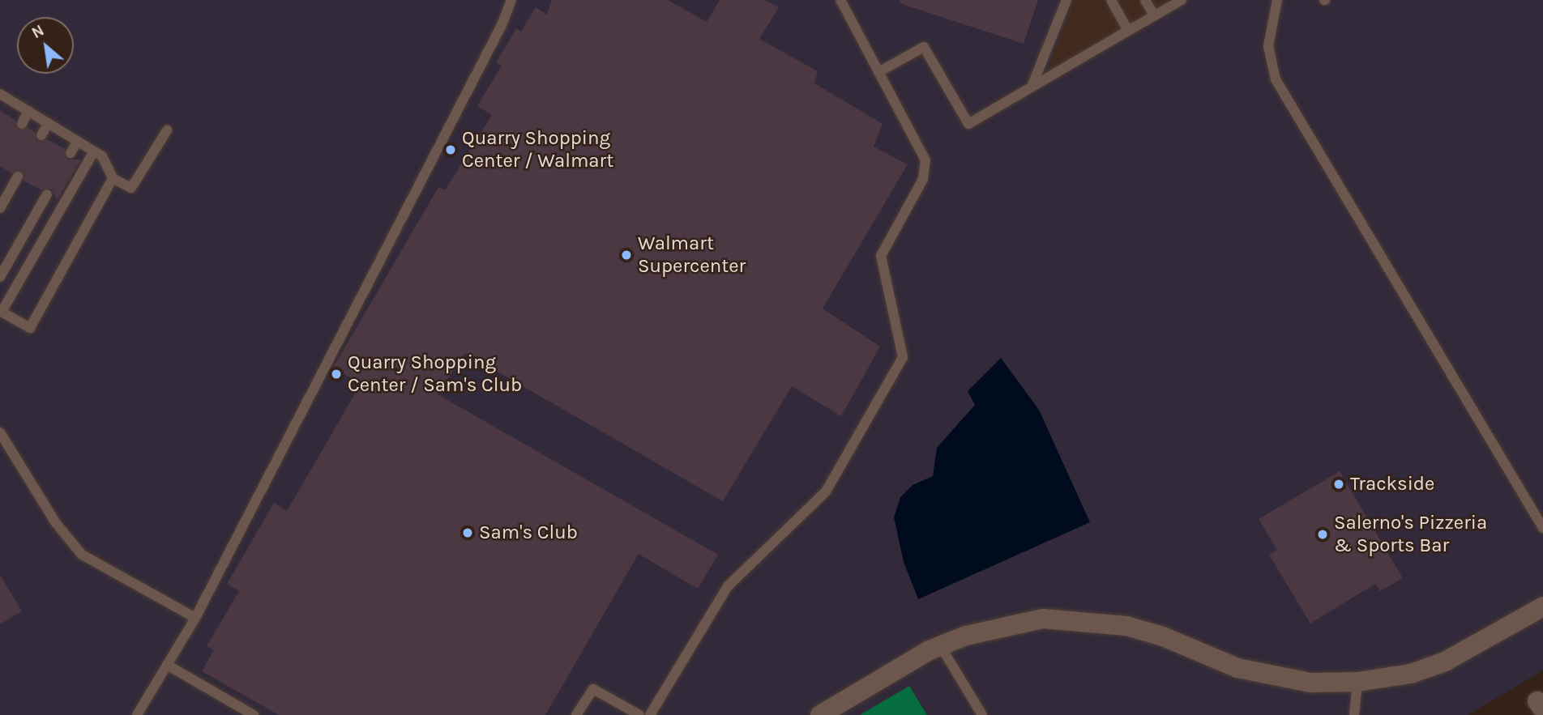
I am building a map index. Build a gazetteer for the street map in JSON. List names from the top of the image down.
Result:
{
  "places": [
    "Quarry Shopping Center / Walmart",
    "Walmart Supercenter",
    "Quarry Shopping Center / Sam's Club",
    "Trackside",
    "Sam's Club",
    "Salerno's Pizzeria & Sports Bar"
  ],
  "north": "top left"
}
